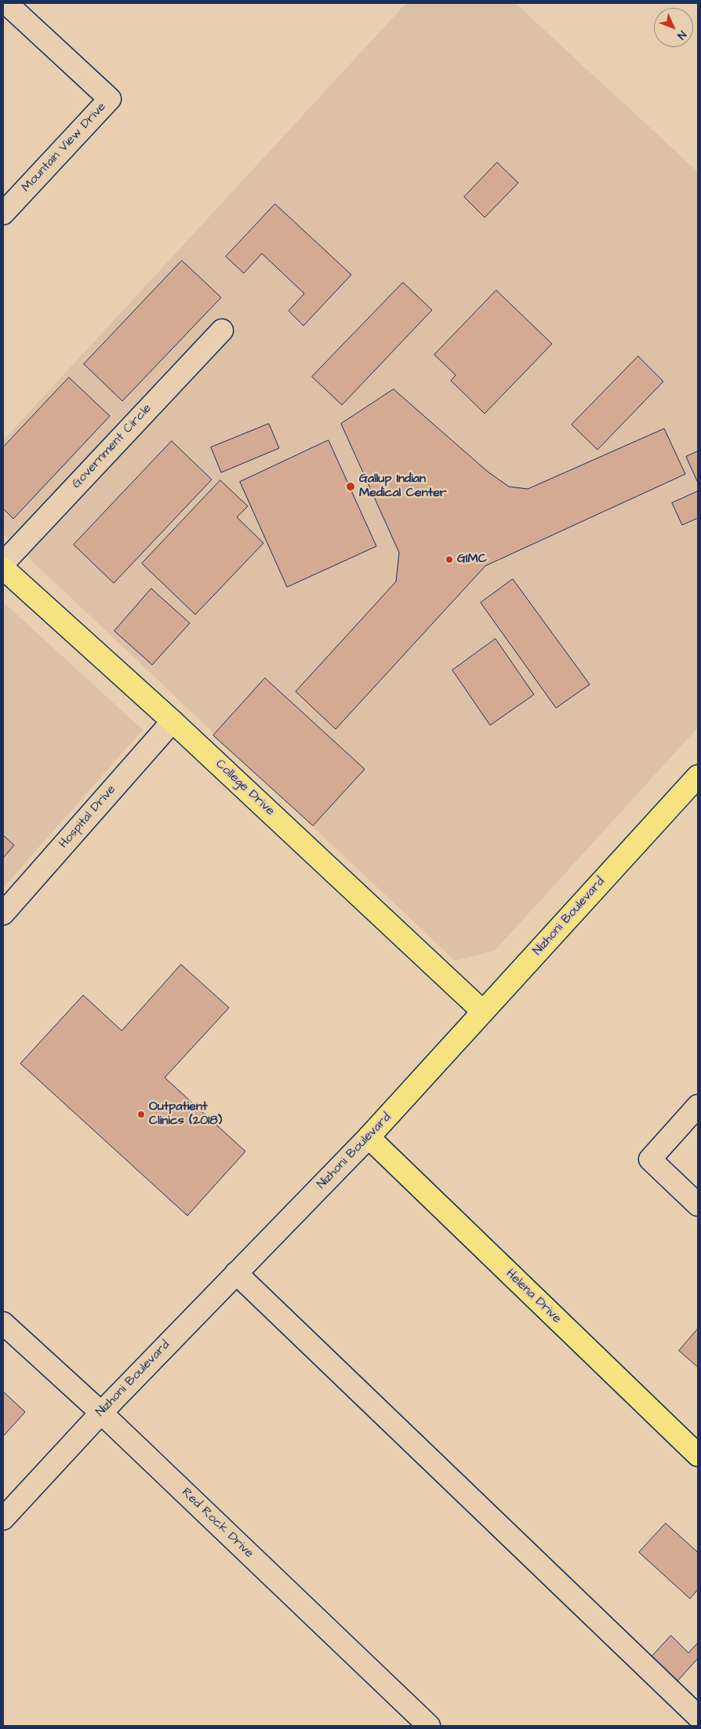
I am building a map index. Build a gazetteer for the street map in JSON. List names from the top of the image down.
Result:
{
  "streets": {
    "main road": ["College Drive", "Nizhoni Boulevard", "Helena Drive"],
    "street": [
      "Mountain View Drive",
      "Government Circle",
      "Hospital Drive",
      "Red Rock Drive"
    ]
  },
  "crossings": [
    ["College Drive", "Hospital Drive"],
    ["College Drive", "Nizhoni Boulevard"],
    ["Nizhoni Boulevard", "Helena Drive"],
    ["Nizhoni Boulevard", "Red Rock Drive"]
  ],
  "places": ["Gallup Indian Medical Center", "GIMC", "Outpatient Clinics (2018)"],
  "north": "bottom right"
}
